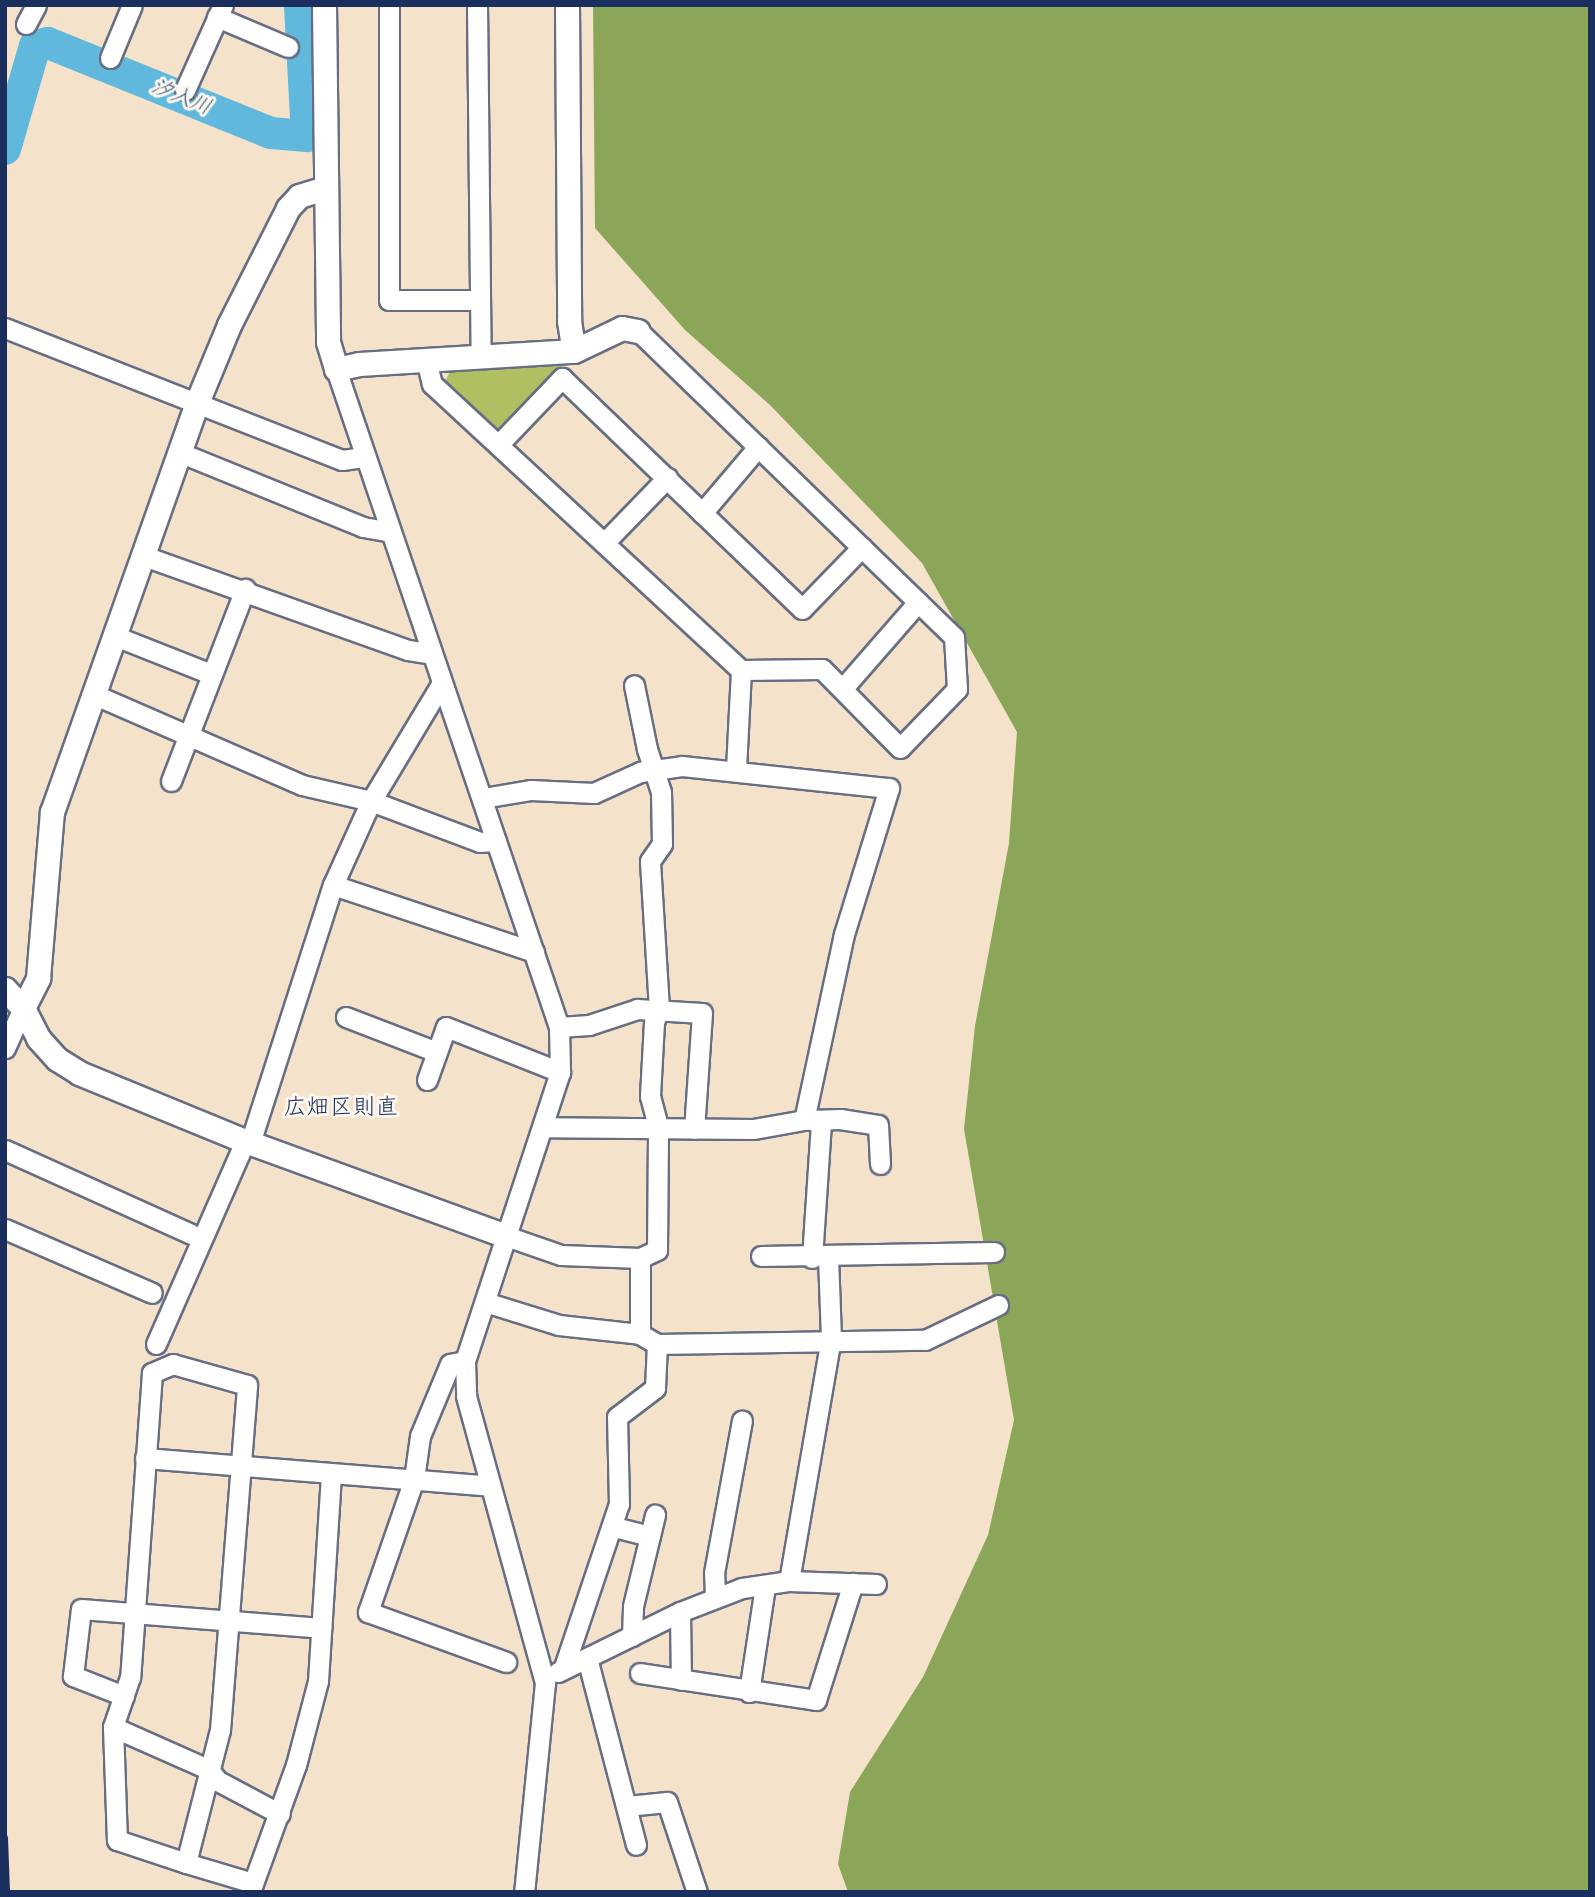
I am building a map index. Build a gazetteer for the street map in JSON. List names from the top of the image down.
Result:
{
  "districts": ["広畑区則直"],
  "water": ["汐入川"]
}
